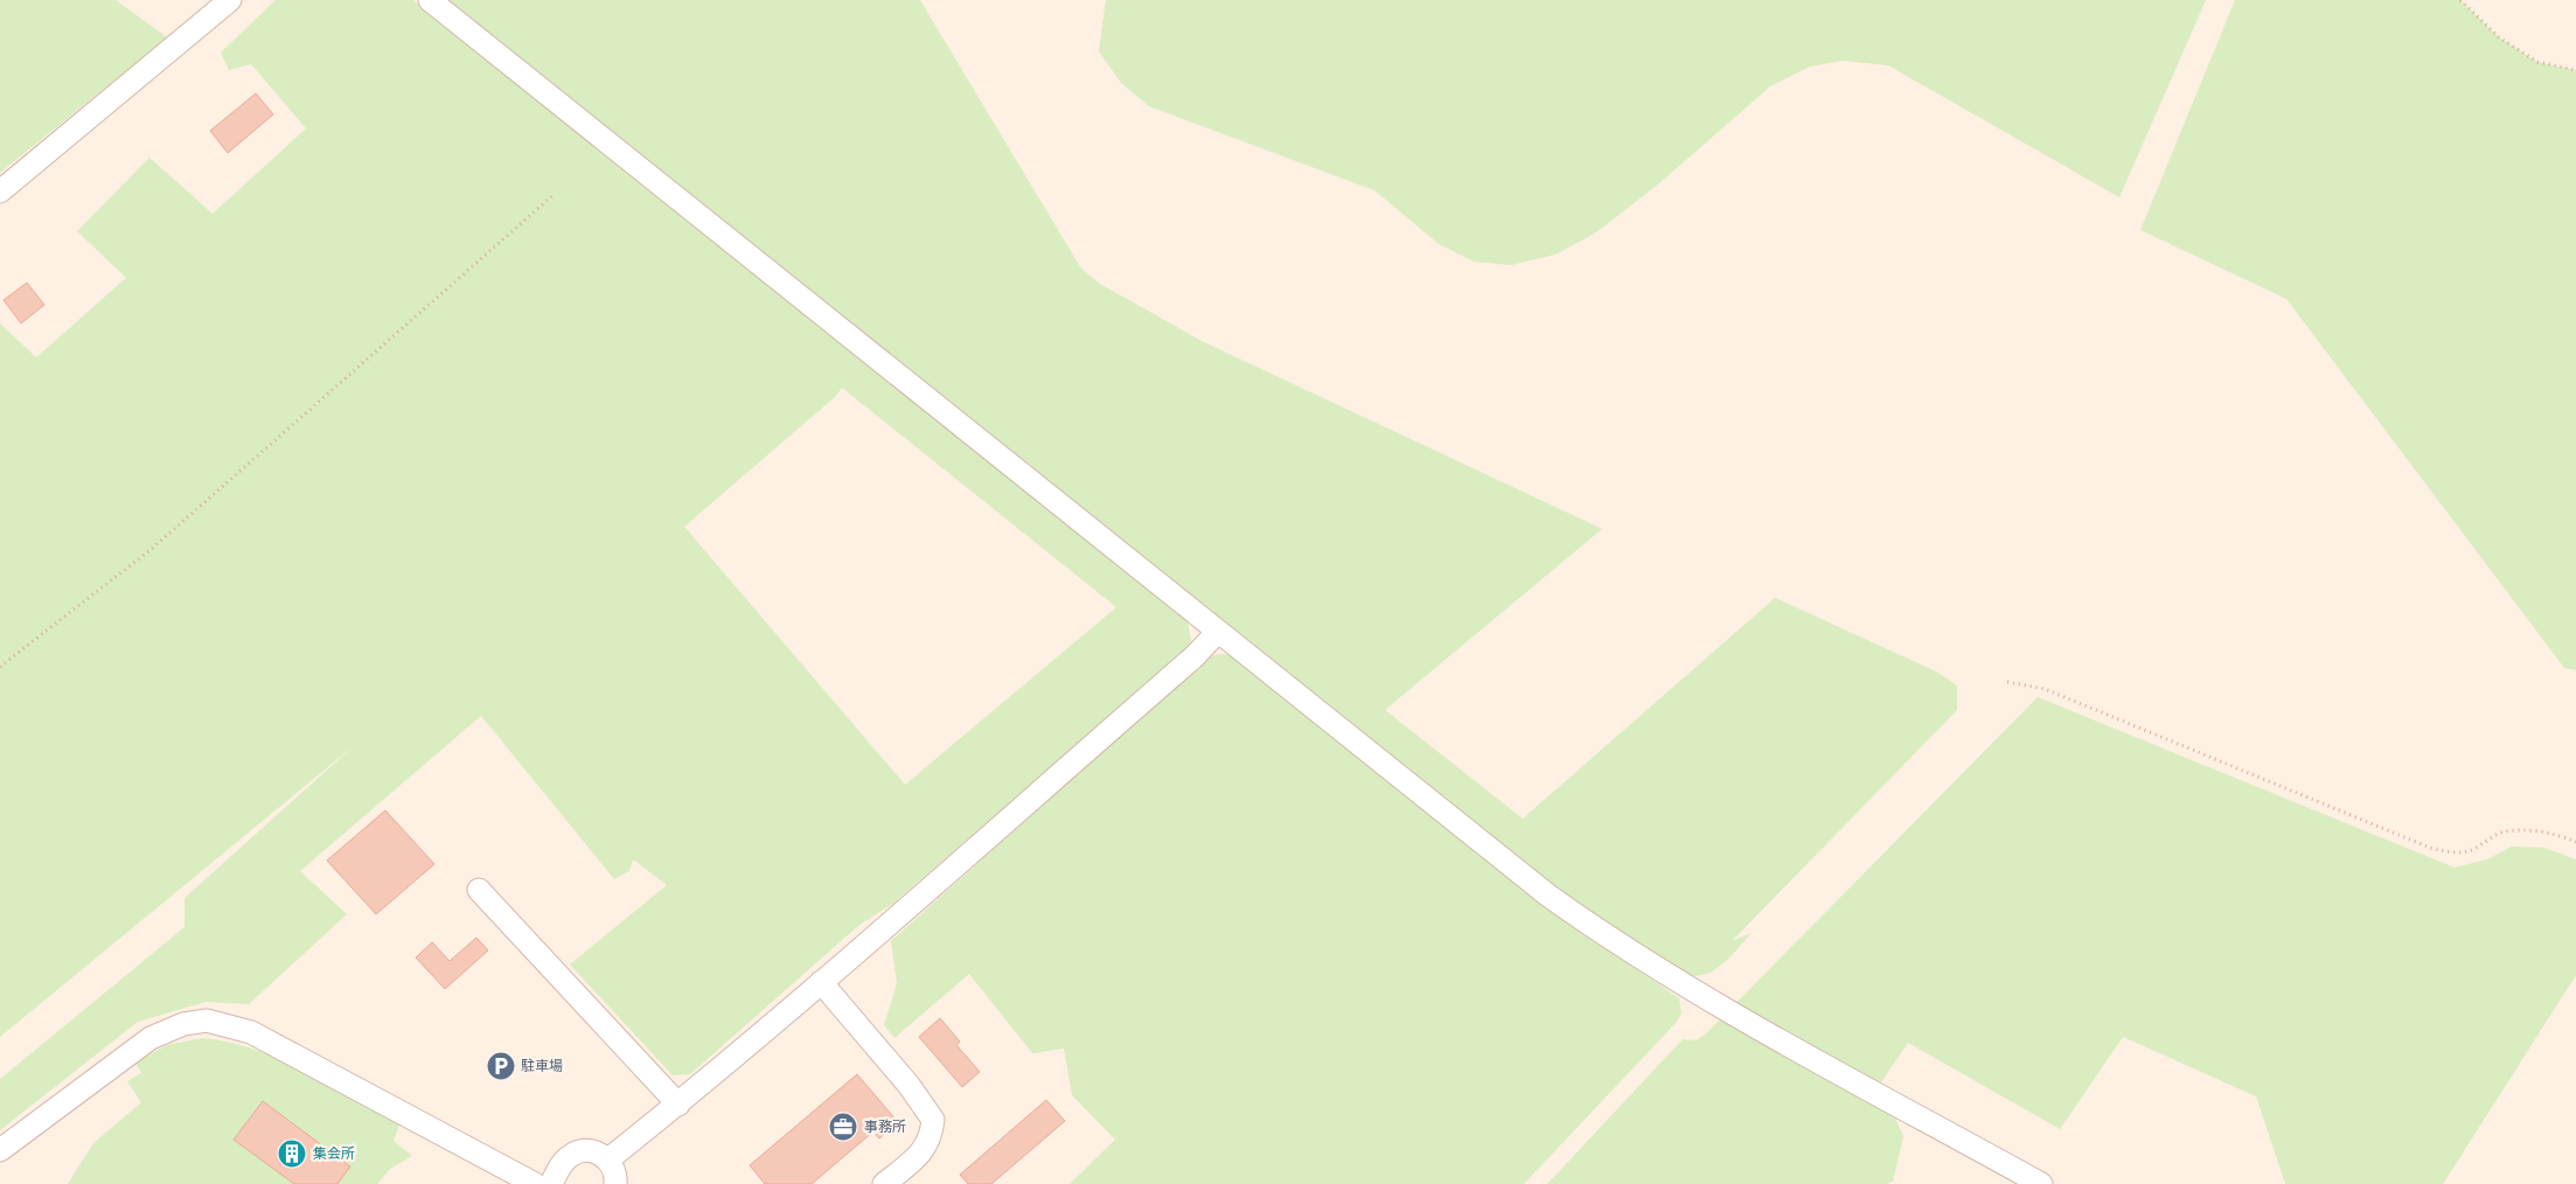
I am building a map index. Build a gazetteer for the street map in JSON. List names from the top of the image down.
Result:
{
  "places": {
    "parking": ["駐車場"],
    "office": ["事務所"],
    "building": ["集会所"]
  }
}
